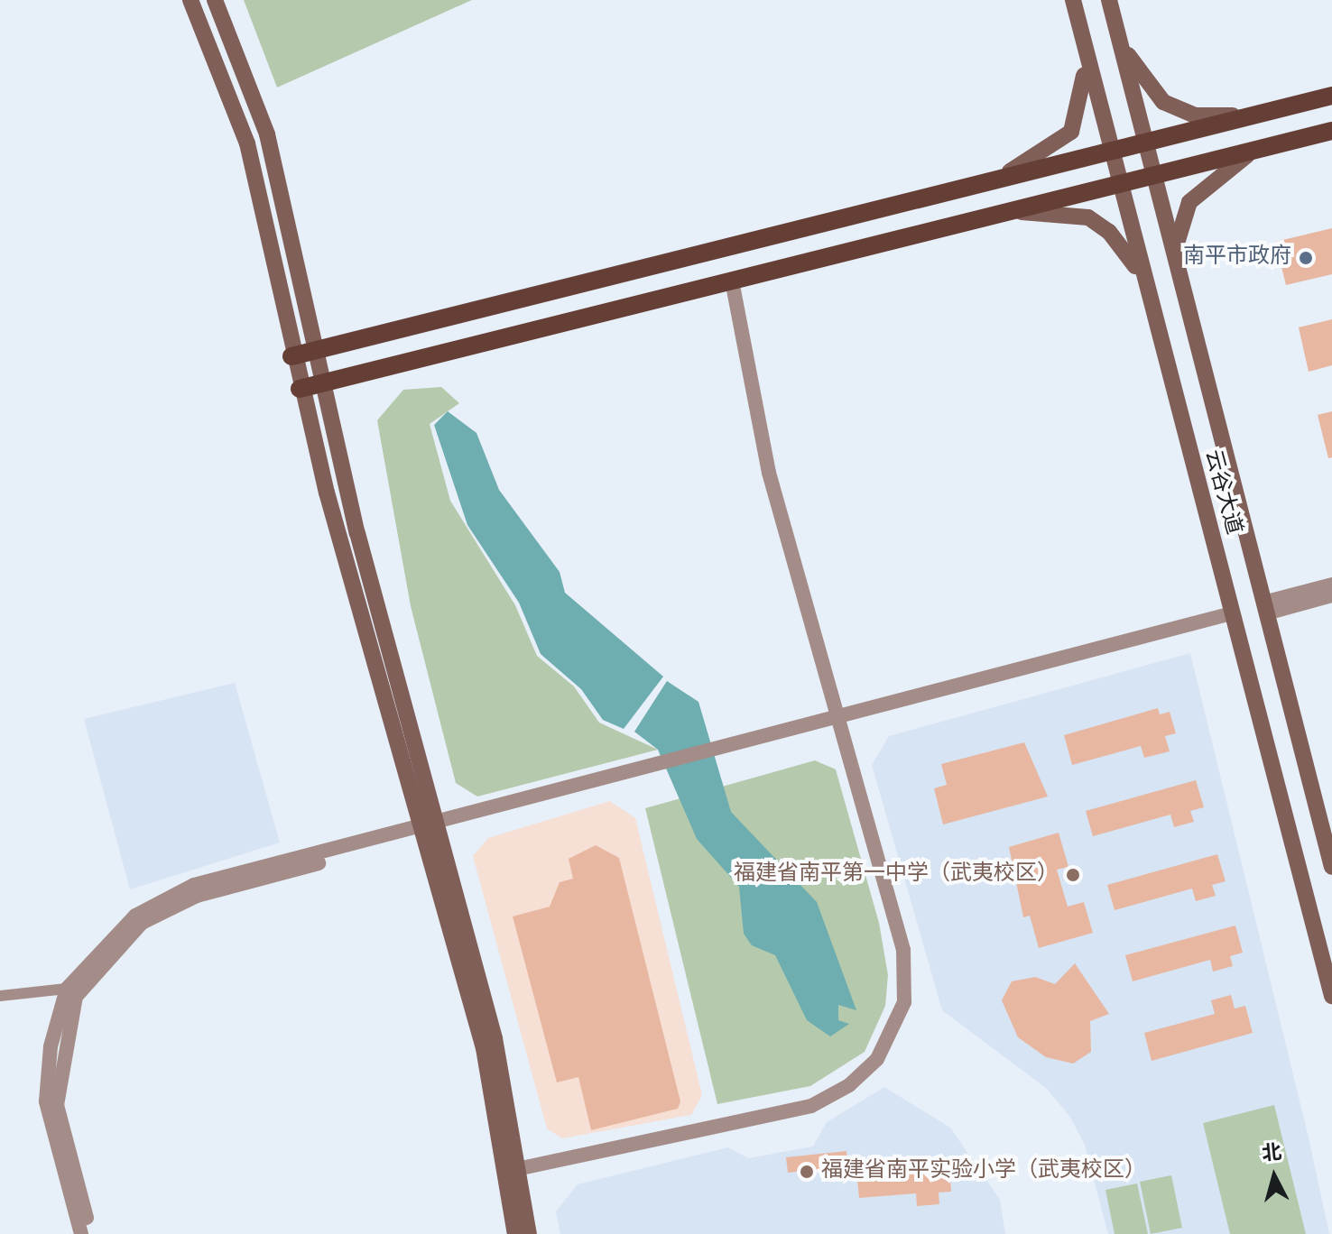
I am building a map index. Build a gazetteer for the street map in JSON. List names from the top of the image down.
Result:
{
  "streets": {
    "main road": ["云谷大道"]
  },
  "places": ["南平市政府", "福建省南平第一中学（武夷校区）", "福建省南平实验小学（武夷校区）"],
  "north": "top"
}
